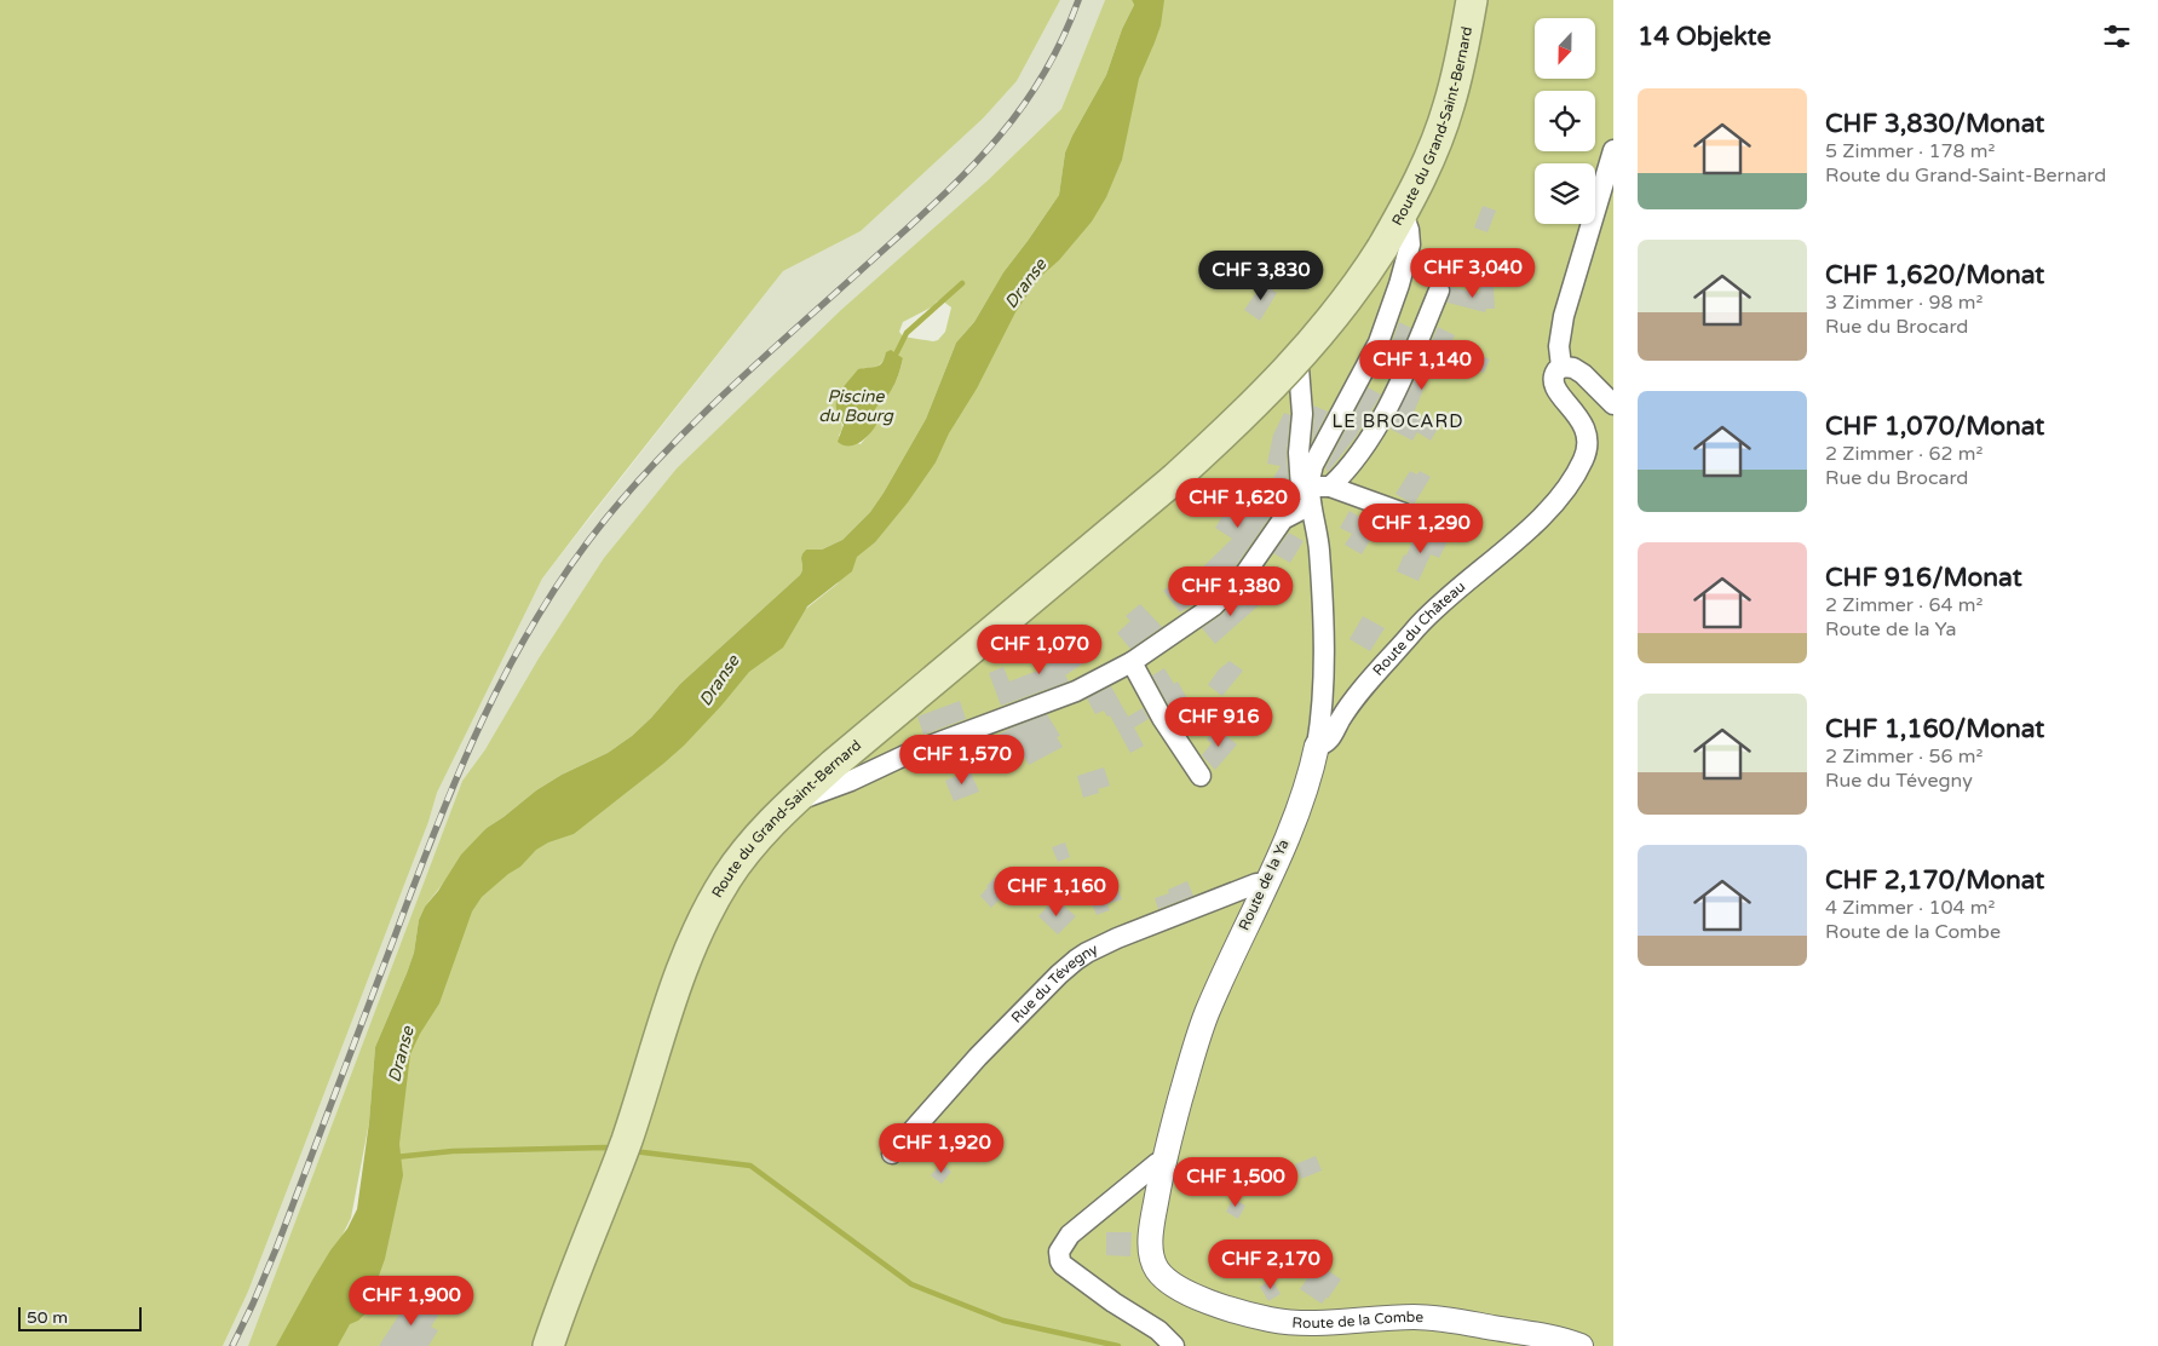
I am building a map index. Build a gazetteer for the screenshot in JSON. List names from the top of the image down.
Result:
{
  "streets": {
    "main road": ["Route du Grand-Saint-Bernard"],
    "street": [
      "Route du Château",
      "Route de la Ya",
      "Rue du Tévegny",
      "Route de la Combe"
    ]
  },
  "crossings": [
    ["Route du Château", "Route de la Ya"],
    ["Route de la Ya", "Rue du Tévegny"],
    ["Route de la Ya", "Route de la Combe"]
  ],
  "districts": ["LE BROCARD"],
  "water": ["Dranse", "Piscine du Bourg"],
  "scale_bar": "50 m",
  "north": "bottom",
  "page": {
    "heading": "14 Objekte",
    "list": [
      {
        "name": "CHF 3,830/Monat",
        "note": "5 Zimmer · 178 m² · Route du Grand-Saint-Bernard"
      },
      {
        "name": "CHF 1,620/Monat",
        "note": "3 Zimmer · 98 m² · Rue du Brocard"
      },
      {
        "name": "CHF 1,070/Monat",
        "note": "2 Zimmer · 62 m² · Rue du Brocard"
      },
      {
        "name": "CHF 916/Monat",
        "note": "2 Zimmer · 64 m² · Route de la Ya"
      },
      {
        "name": "CHF 1,160/Monat",
        "note": "2 Zimmer · 56 m² · Rue du Tévegny"
      },
      {
        "name": "CHF 2,170/Monat",
        "note": "4 Zimmer · 104 m² · Route de la Combe"
      }
    ],
    "price": [
      "CHF 3,040",
      "CHF 3,830",
      "CHF 1,140",
      "CHF 1,620",
      "CHF 1,290",
      "CHF 1,380",
      "CHF 1,070",
      "CHF 916",
      "CHF 1,570",
      "CHF 1,160",
      "CHF 1,920",
      "CHF 1,500",
      "CHF 2,170",
      "CHF 1,900"
    ],
    "scale": "50 m"
  }
}
